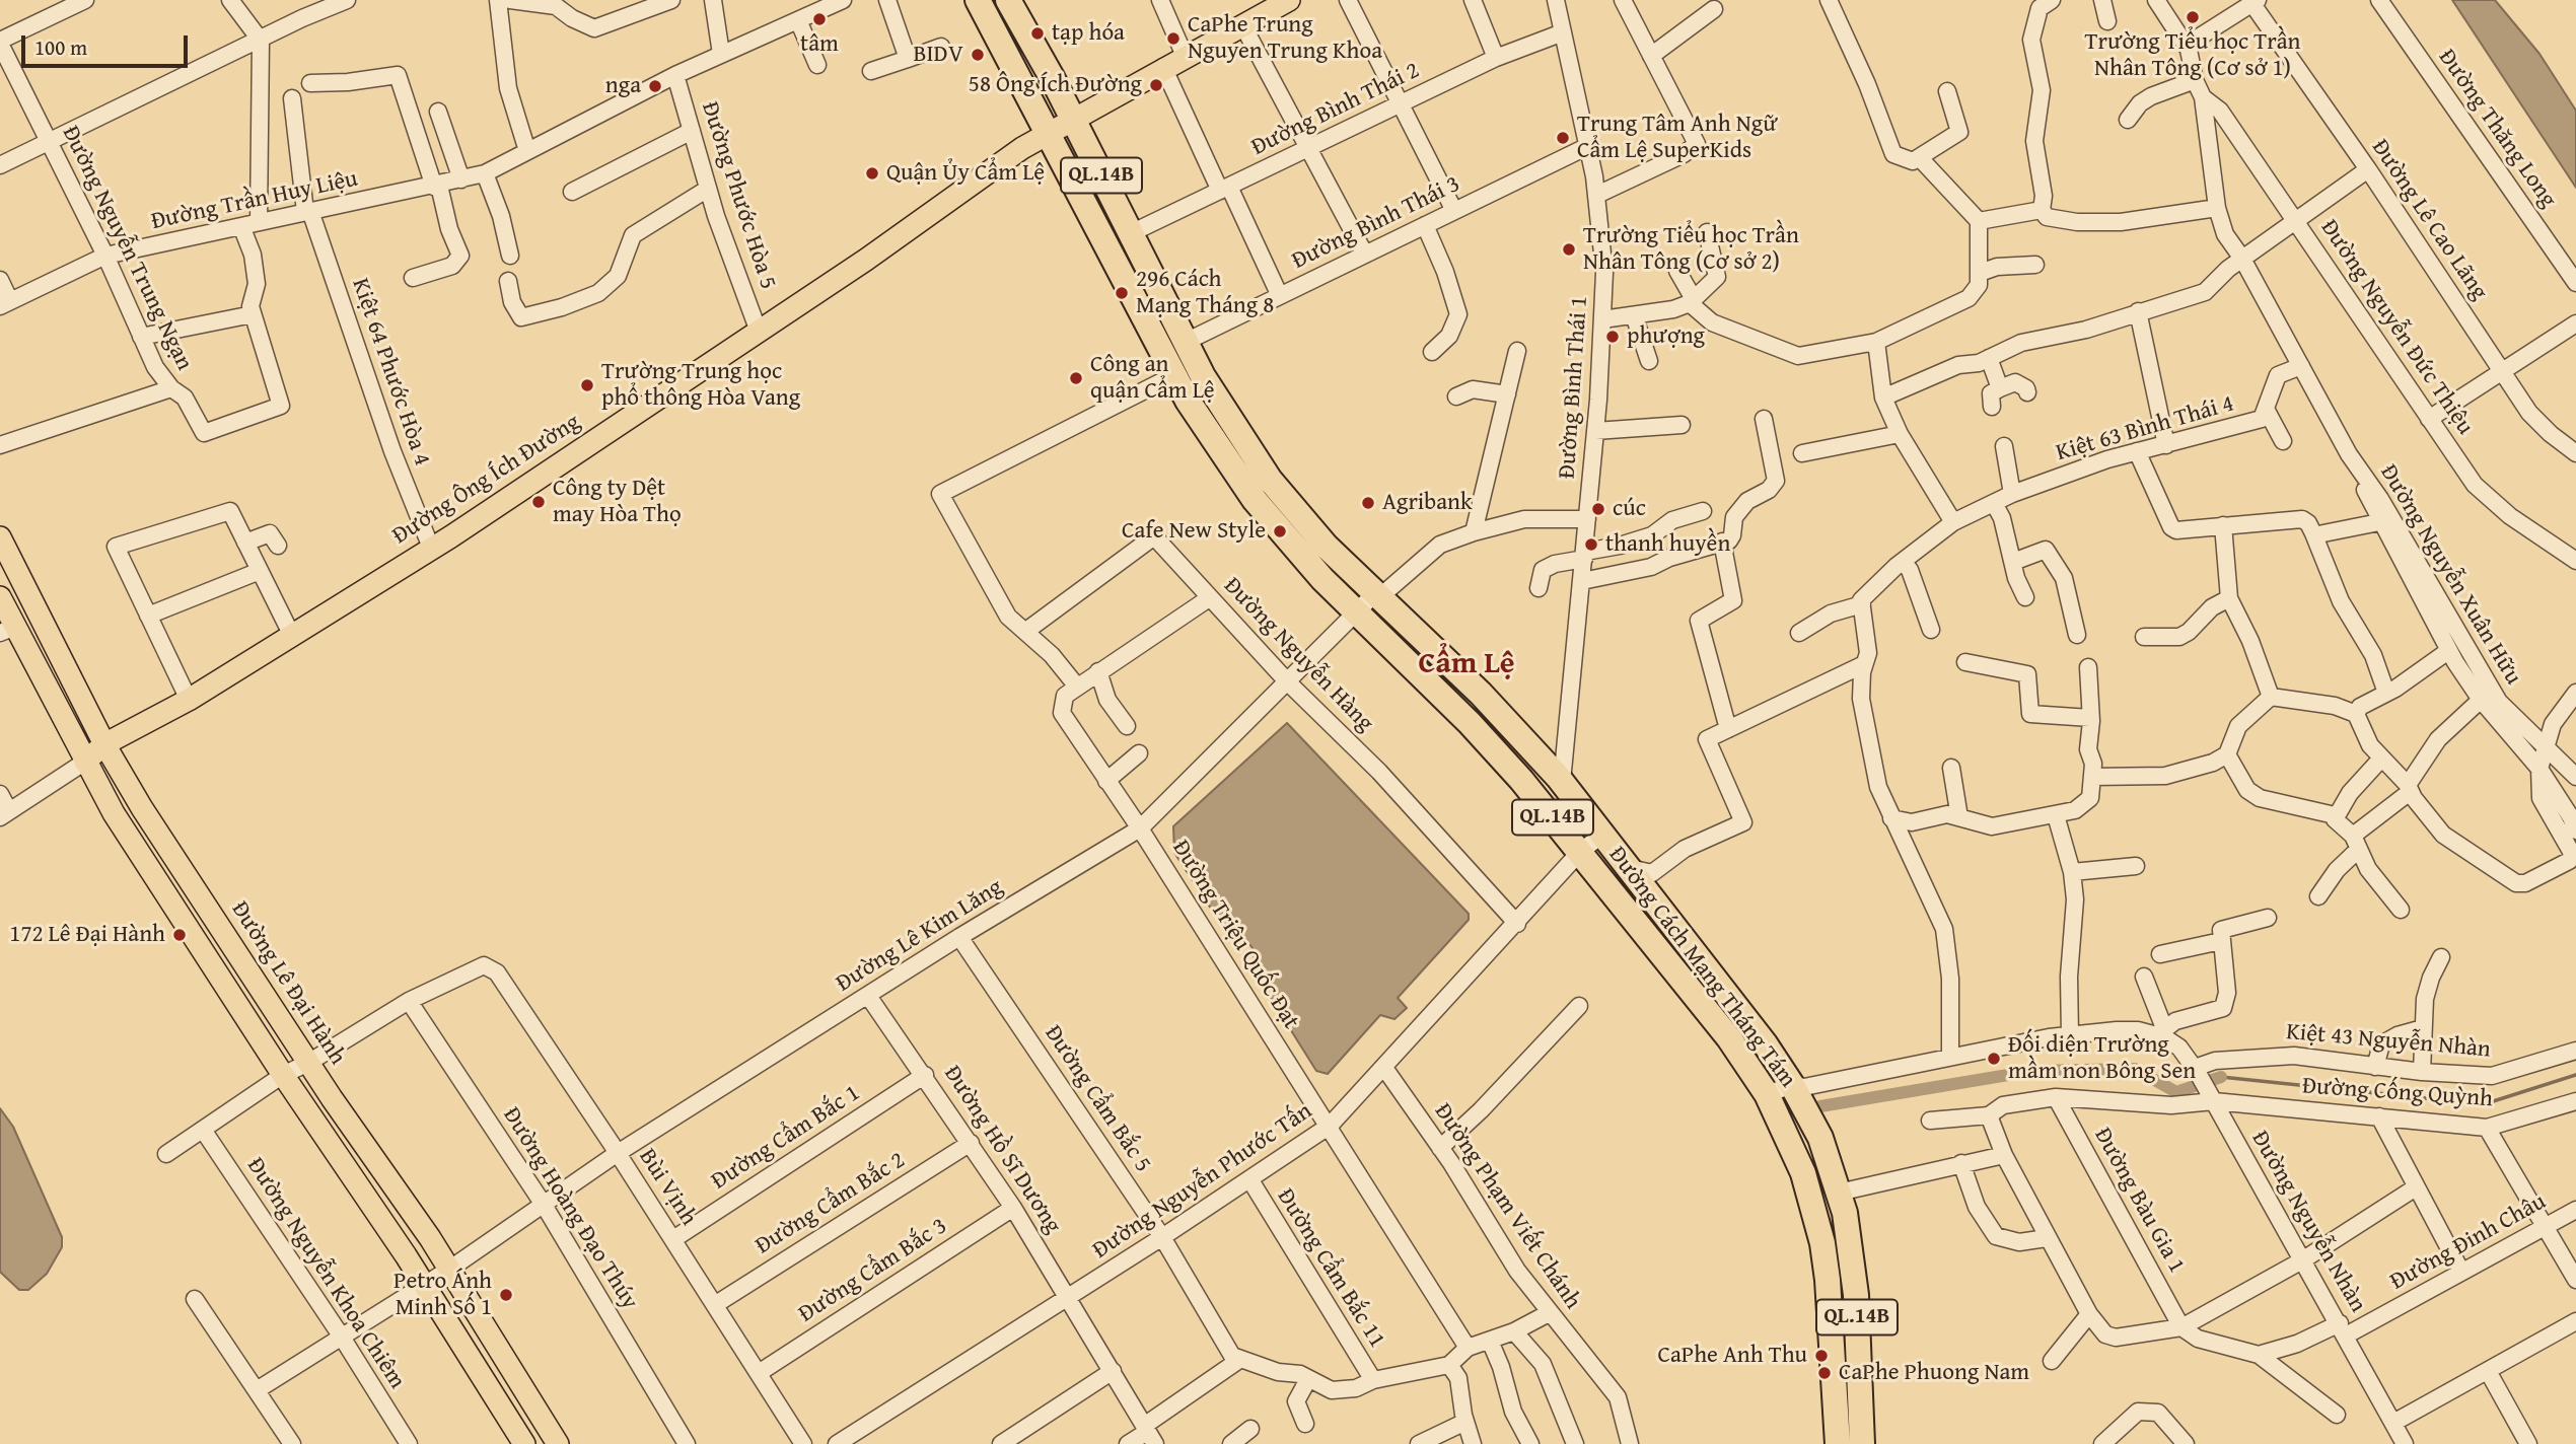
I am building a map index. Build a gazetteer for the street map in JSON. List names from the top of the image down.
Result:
{
  "streets": {
    "highway": ["QL.14B", "Đường Cách Mạng Tháng Tám"],
    "main road": ["Đường Ông Ích Đường", "Đường Lê Đại Hành"],
    "street": [
      "Đường Bình Thái 2",
      "Đường Thăng Long",
      "Đường Phước Hòa 5",
      "Đường Trần Huy Liệu",
      "Đường Lê Cao Lãng",
      "Đường Bình Thái 3",
      "Đường Nguyễn Trung Ngạn",
      "Đường Nguyễn Đức Thiệu",
      "Kiệt 64 Phước Hòa 4",
      "Đường Bình Thái 1",
      "Kiệt 63 Bình Thái 4",
      "Đường Nguyễn Xuân Hữu",
      "Đường Nguyễn Hàng",
      "Đường Triệu Quốc Đạt",
      "Đường Lê Kim Lăng",
      "Kiệt 43 Nguyễn Nhàn",
      "Đường Cống Quỳnh",
      "Đường Cẩm Bắc 5",
      "Đường Cẩm Bắc 1",
      "Đường Hồ Sĩ Dương",
      "Đường Nguyễn Phước Tấn",
      "Bùi Vịnh",
      "Đường Bàu Gia 1",
      "Đường Cẩm Bắc 2",
      "Đường Phạm Viết Chánh",
      "Đường Hoàng Đạo Thúy",
      "Đường Nguyễn Nhàn",
      "Đường Đinh Châu",
      "Đường Cẩm Bắc 11",
      "Đường Cẩm Bắc 3",
      "Đường Nguyễn Khoa Chiêm"
    ]
  },
  "crossings": [
    ["Đường Bình Thái 2", "Đường Bình Thái 1"],
    ["Đường Bình Thái 2", "Đường Cách Mạng Tháng Tám"],
    ["Đường Phước Hòa 5", "Đường Trần Huy Liệu"],
    ["Đường Phước Hòa 5", "Đường Ông Ích Đường"],
    ["Đường Trần Huy Liệu", "Đường Nguyễn Trung Ngạn"],
    ["Đường Trần Huy Liệu", "Kiệt 64 Phước Hòa 4"],
    ["Đường Bình Thái 3", "Đường Bình Thái 1"],
    ["Đường Bình Thái 3", "Đường Cách Mạng Tháng Tám"],
    ["Đường Nguyễn Đức Thiệu", "Đường Nguyễn Xuân Hữu"],
    ["Kiệt 64 Phước Hòa 4", "Đường Ông Ích Đường"],
    ["Đường Bình Thái 1", "Đường Lê Kim Lăng"],
    ["Đường Bình Thái 1", "Đường Cách Mạng Tháng Tám"],
    ["Kiệt 63 Bình Thái 4", "Đường Nguyễn Xuân Hữu"],
    ["Đường Ông Ích Đường", "Đường Cách Mạng Tháng Tám"],
    ["Đường Ông Ích Đường", "Đường Lê Đại Hành"],
    ["Đường Nguyễn Hàng", "Đường Triệu Quốc Đạt"],
    ["Đường Nguyễn Hàng", "Đường Lê Kim Lăng"],
    ["Đường Nguyễn Hàng", "Đường Nguyễn Phước Tấn"],
    ["Đường Triệu Quốc Đạt", "Đường Lê Kim Lăng"],
    ["Đường Triệu Quốc Đạt", "Đường Nguyễn Phước Tấn"],
    ["Đường Lê Kim Lăng", "Đường Cách Mạng Tháng Tám"],
    ["Đường Lê Kim Lăng", "Đường Lê Đại Hành"],
    ["Đường Lê Kim Lăng", "Đường Cẩm Bắc 5"],
    ["Đường Lê Kim Lăng", "Đường Hồ Sĩ Dương"],
    ["Đường Lê Kim Lăng", "Bùi Vịnh"],
    ["Đường Lê Kim Lăng", "Đường Hoàng Đạo Thúy"],
    ["Đường Lê Kim Lăng", "Đường Nguyễn Khoa Chiêm"],
    ["Đường Cách Mạng Tháng Tám", "Đường Nguyễn Phước Tấn"],
    ["Kiệt 43 Nguyễn Nhàn", "Đường Nguyễn Nhàn"],
    ["Đường Cống Quỳnh", "Đường Bàu Gia 1"],
    ["Đường Cống Quỳnh", "Đường Nguyễn Nhàn"],
    ["Đường Cẩm Bắc 5", "Đường Nguyễn Phước Tấn"],
    ["Đường Cẩm Bắc 1", "Đường Hồ Sĩ Dương"],
    ["Đường Cẩm Bắc 1", "Bùi Vịnh"],
    ["Đường Hồ Sĩ Dương", "Đường Nguyễn Phước Tấn"],
    ["Đường Hồ Sĩ Dương", "Đường Cẩm Bắc 2"],
    ["Đường Hồ Sĩ Dương", "Đường Cẩm Bắc 3"],
    ["Đường Nguyễn Phước Tấn", "Đường Phạm Viết Chánh"],
    ["Đường Nguyễn Phước Tấn", "Đường Cẩm Bắc 11"],
    ["Bùi Vịnh", "Đường Cẩm Bắc 2"],
    ["Bùi Vịnh", "Đường Hoàng Đạo Thúy"],
    ["Bùi Vịnh", "Đường Cẩm Bắc 3"],
    ["Đường Nguyễn Nhàn", "Đường Đinh Châu"]
  ],
  "districts": ["Cẩm Lệ"],
  "places": [
    "Trường Tiểu học Trần Nhân Tông (Cơ sở 1)",
    "tâm",
    "tạp hóa",
    "CaPhe Trung Nguyen Trung Khoa",
    "BIDV",
    "58 Ông Ích Đường",
    "nga",
    "Trung Tâm Anh Ngữ Cẩm Lệ SuperKids",
    "Quận Ủy Cẩm Lệ",
    "Trường Tiểu học Trần Nhân Tông (Cơ sở 2)",
    "296 Cách Mạng Tháng 8",
    "phượng",
    "Công an quận Cẩm Lệ",
    "Trường Trung học phổ thông Hòa Vang",
    "Công ty Dệt may Hòa Thọ",
    "Agribank",
    "cúc",
    "Cafe New Style",
    "thanh huyền",
    "172 Lê Đại Hành",
    "Đối diện Trường mầm non Bông Sen",
    "Petro Ánh Minh Số 1",
    "CaPhe Anh Thu",
    "CaPhe Phuong Nam"
  ],
  "scale_bar": "100 m"
}
